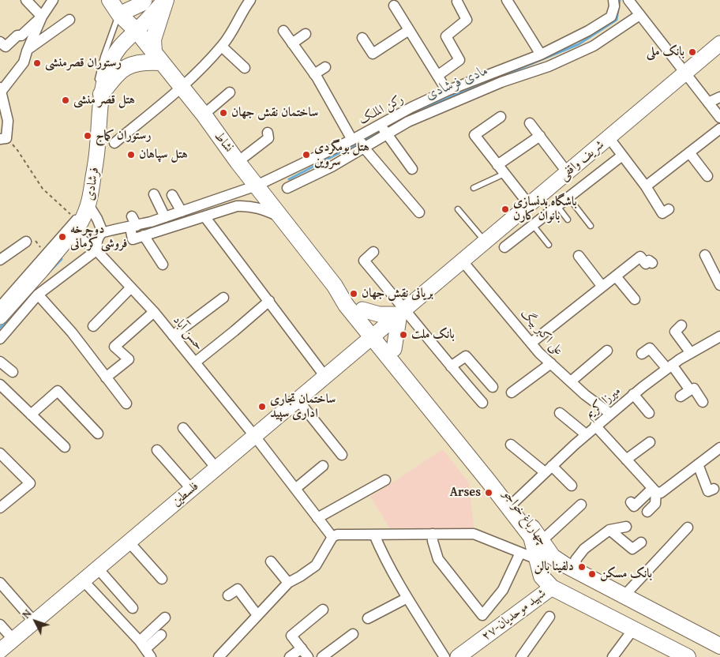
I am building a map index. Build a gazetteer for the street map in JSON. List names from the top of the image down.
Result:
{
  "streets": {
    "main road": [
      "نشاط",
      "شریف واقفی",
      "فرشادی",
      "فلسطین",
      "چهارباغ خواجو",
      "۲۷-شهید موحدیان"
    ],
    "street": [
      "رکن الملک",
      "علی اکبر بیگ",
      "حسن آباد",
      "میرزا کریم"
    ]
  },
  "crossings": [
    ["رکن الملک", "نشاط"],
    ["نشاط", "شریف واقفی"],
    ["نشاط", "فرشادی"],
    ["نشاط", "فلسطین"],
    ["نشاط", "چهارباغ خواجو"],
    ["شریف واقفی", "علی اکبر بیگ"],
    ["شریف واقفی", "فلسطین"],
    ["شریف واقفی", "چهارباغ خواجو"],
    ["فرشادی", "حسن آباد"],
    ["علی اکبر بیگ", "میرزا کریم"],
    ["حسن آباد", "فلسطین"],
    ["میرزا کریم", "چهارباغ خواجو"],
    ["فلسطین", "چهارباغ خواجو"],
    ["چهارباغ خواجو", "۲۷-شهید موحدیان"]
  ],
  "water": ["مادی فرشادی"],
  "places": [
    "بانک ملی",
    "رستوران قصرمنشی",
    "هتل قصر منشی",
    "ساختمان نقش جهان",
    "رستوران کماج",
    "هتل سپاهان",
    "هتل بومگردی سروین",
    "باشگاه بدنسازی بانوان کارن",
    "دوچرخه فروشی کرمانی",
    "بریانی نقش جهان",
    "بانک ملت",
    "ساختمان تجاری اداری سپید",
    "Arses",
    "دلفینا بالن",
    "بانک مسکن"
  ],
  "north": "top left"
}
